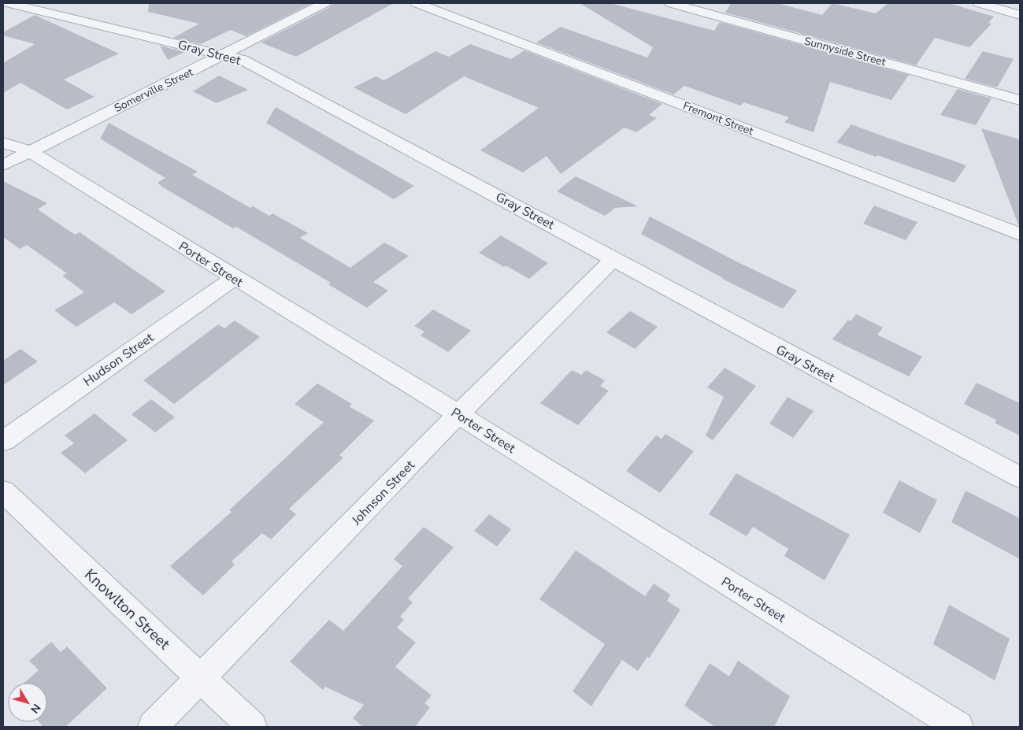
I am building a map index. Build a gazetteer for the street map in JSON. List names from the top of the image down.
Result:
{
  "streets": {
    "street": [
      "Sunnyside Street",
      "Gray Street",
      "Somerville Street",
      "Fremont Street",
      "Porter Street",
      "Hudson Street",
      "Johnson Street",
      "Knowlton Street"
    ]
  },
  "crossings": [
    ["Gray Street", "Somerville Street"],
    ["Gray Street", "Johnson Street"],
    ["Somerville Street", "Porter Street"],
    ["Porter Street", "Hudson Street"],
    ["Porter Street", "Johnson Street"],
    ["Johnson Street", "Knowlton Street"]
  ],
  "north": "bottom right"
}
